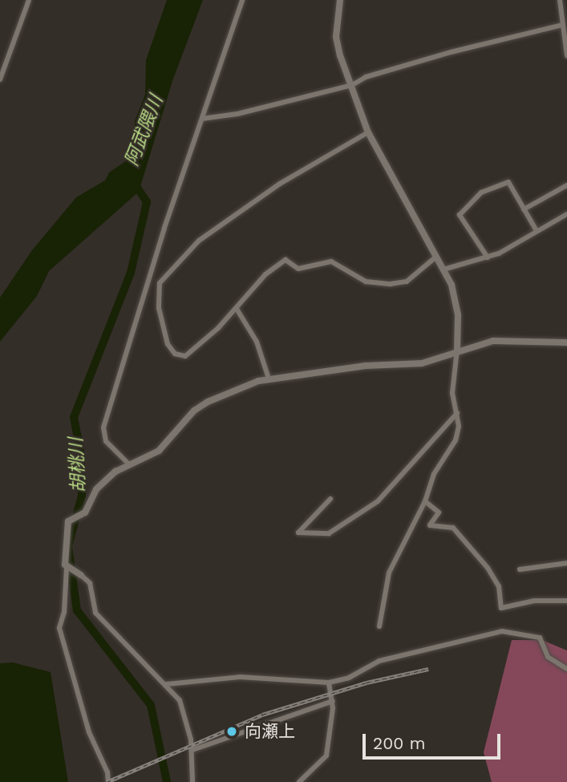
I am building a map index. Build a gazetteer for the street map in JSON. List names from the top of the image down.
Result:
{
  "water": ["阿武隈川", "胡桃川"],
  "places": ["向瀬上"],
  "scale_bar": "200 m"
}
